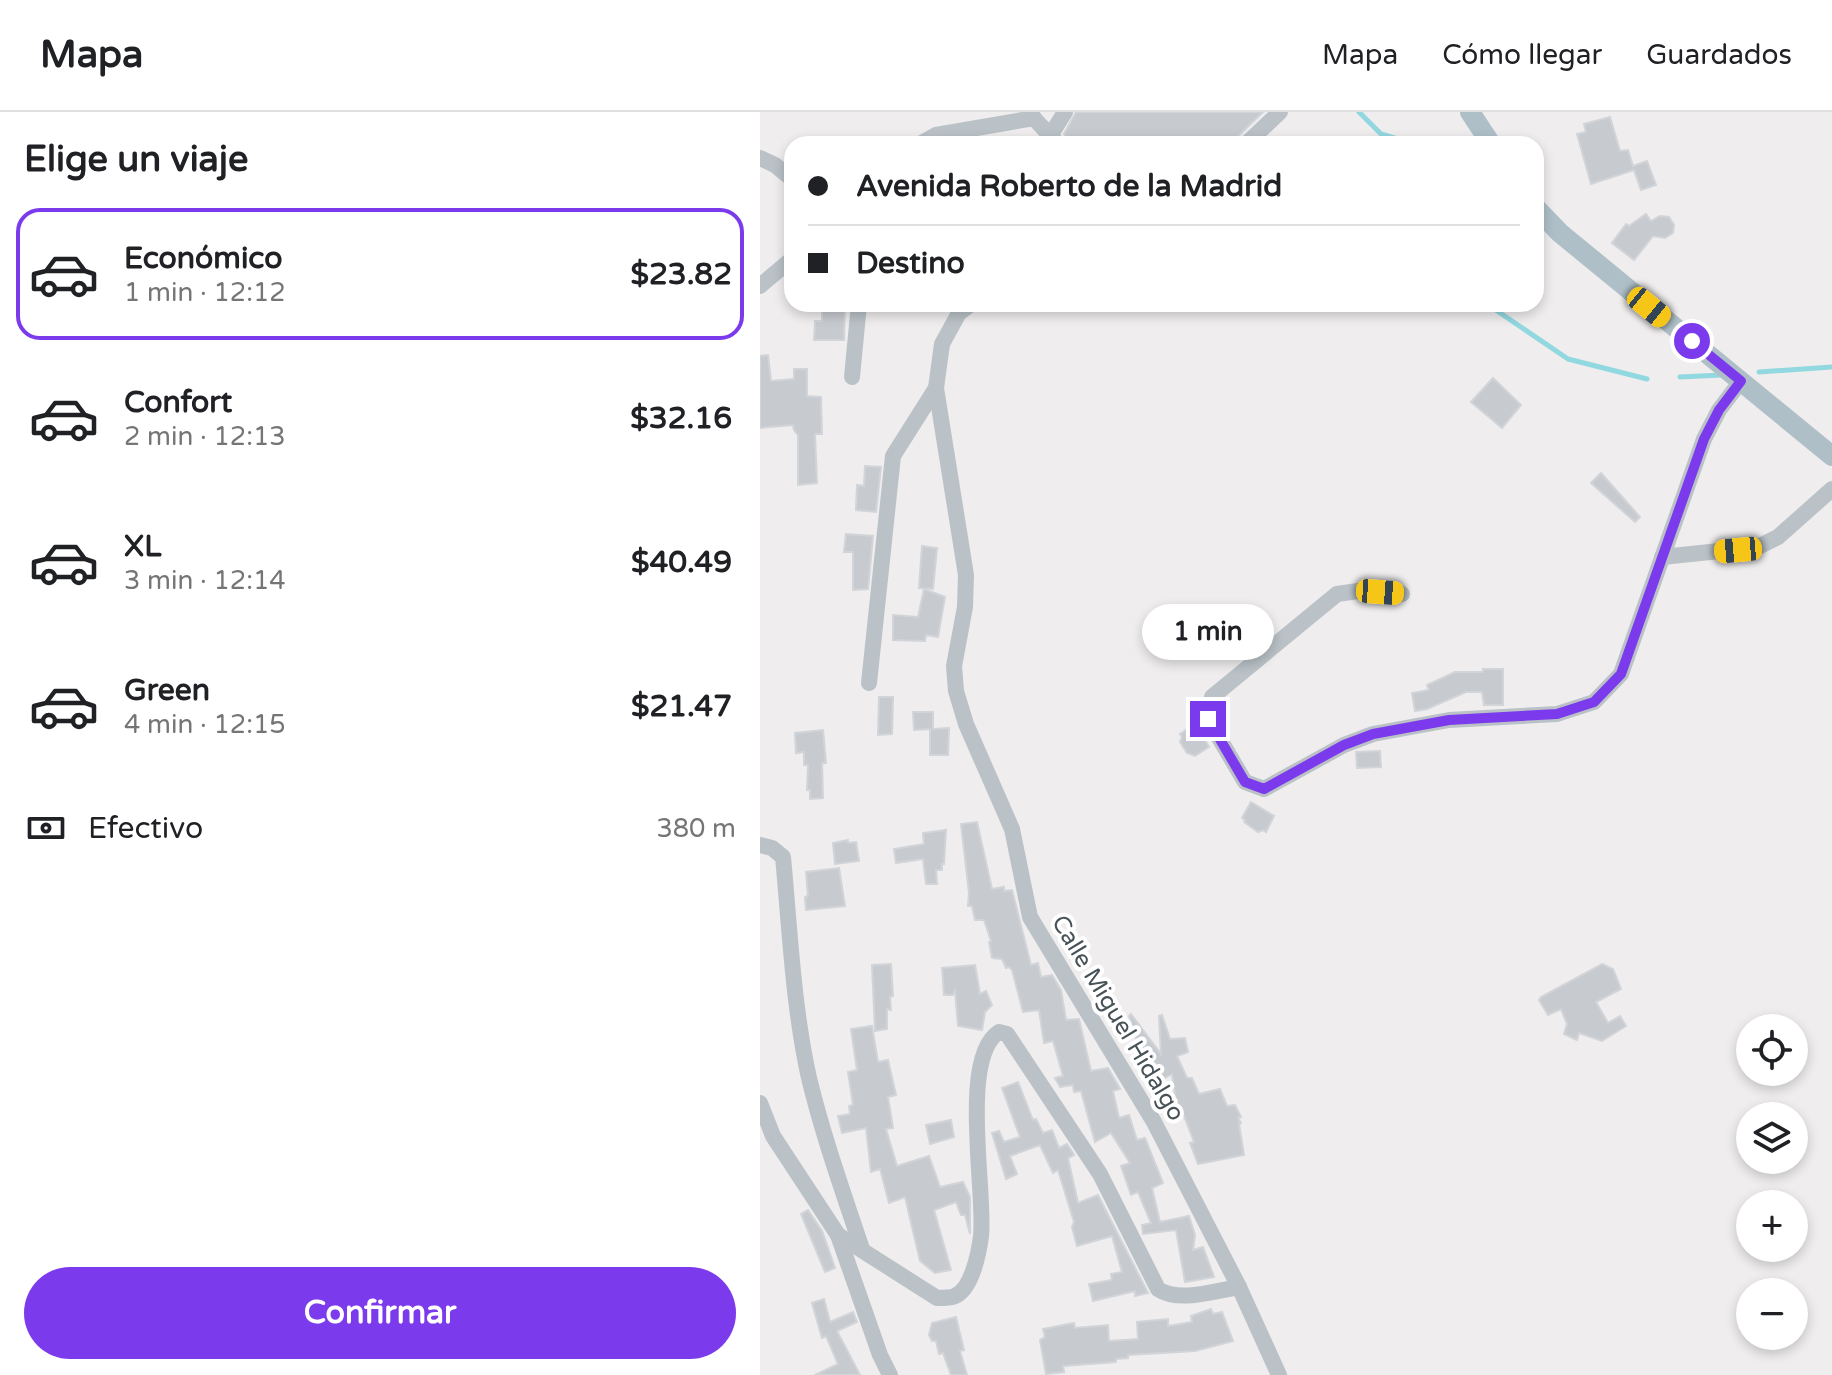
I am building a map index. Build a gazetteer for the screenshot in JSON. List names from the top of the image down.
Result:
{
  "streets": {
    "street": ["Calle Miguel Hidalgo"]
  },
  "page": {
    "header": "Mapa",
    "nav": ["Mapa", "Cómo llegar", "Guardados"],
    "heading": "Elige un viaje",
    "banner": ["Avenida Roberto de la Madrid", "Destino"],
    "list": [
      {
        "name": "Económico",
        "note": "1 min · 12:12",
        "value": "$23.82"
      },
      {
        "name": "Confort",
        "note": "2 min · 12:13",
        "value": "$32.16"
      },
      {
        "name": "XL",
        "note": "3 min · 12:14",
        "value": "$40.49"
      },
      {
        "name": "Green",
        "note": "4 min · 12:15",
        "value": "$21.47"
      }
    ],
    "bubble": "1 min",
    "pay": ["Efectivo", "380 m"],
    "map_buttons": ["+", "−"],
    "buttons": "Confirmar"
  }
}
